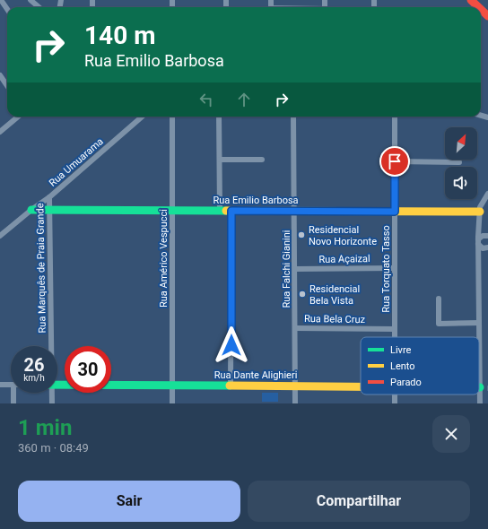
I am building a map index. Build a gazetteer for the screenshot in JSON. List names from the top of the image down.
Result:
{
  "streets": {
    "street": [
      "Rua Umuarama",
      "Rua Emilio Barbosa",
      "Rua Américo Vespucci",
      "Rua Açaizal",
      "Rua Marquês de Praia Grande",
      "Rua Falchi Gianini",
      "Rua Torquato Tasso",
      "Rua Bela Cruz",
      "Rua Dante Alighieri"
    ]
  },
  "crossings": [
    ["Rua Umuarama", "Rua Emilio Barbosa"],
    ["Rua Umuarama", "Rua Marquês de Praia Grande"],
    ["Rua Emilio Barbosa", "Rua Américo Vespucci"],
    ["Rua Emilio Barbosa", "Rua Marquês de Praia Grande"],
    ["Rua Emilio Barbosa", "Rua Falchi Gianini"],
    ["Rua Emilio Barbosa", "Rua Torquato Tasso"],
    ["Rua Américo Vespucci", "Rua Dante Alighieri"],
    ["Rua Açaizal", "Rua Falchi Gianini"],
    ["Rua Açaizal", "Rua Torquato Tasso"],
    ["Rua Falchi Gianini", "Rua Bela Cruz"],
    ["Rua Falchi Gianini", "Rua Dante Alighieri"],
    ["Rua Torquato Tasso", "Rua Bela Cruz"]
  ],
  "places": ["Residencial Novo Horizonte", "Residencial Bela Vista"],
  "legend": ["Livre", "Lento", "Parado"],
  "north": "top right",
  "page": {
    "turn": ["140 m", "Rua Emilio Barbosa"],
    "speed": "26 km/h",
    "limit": "30",
    "heading": ["1 min", "360 m · 08:49"],
    "buttons": ["Sair", "Compartilhar"]
  }
}
